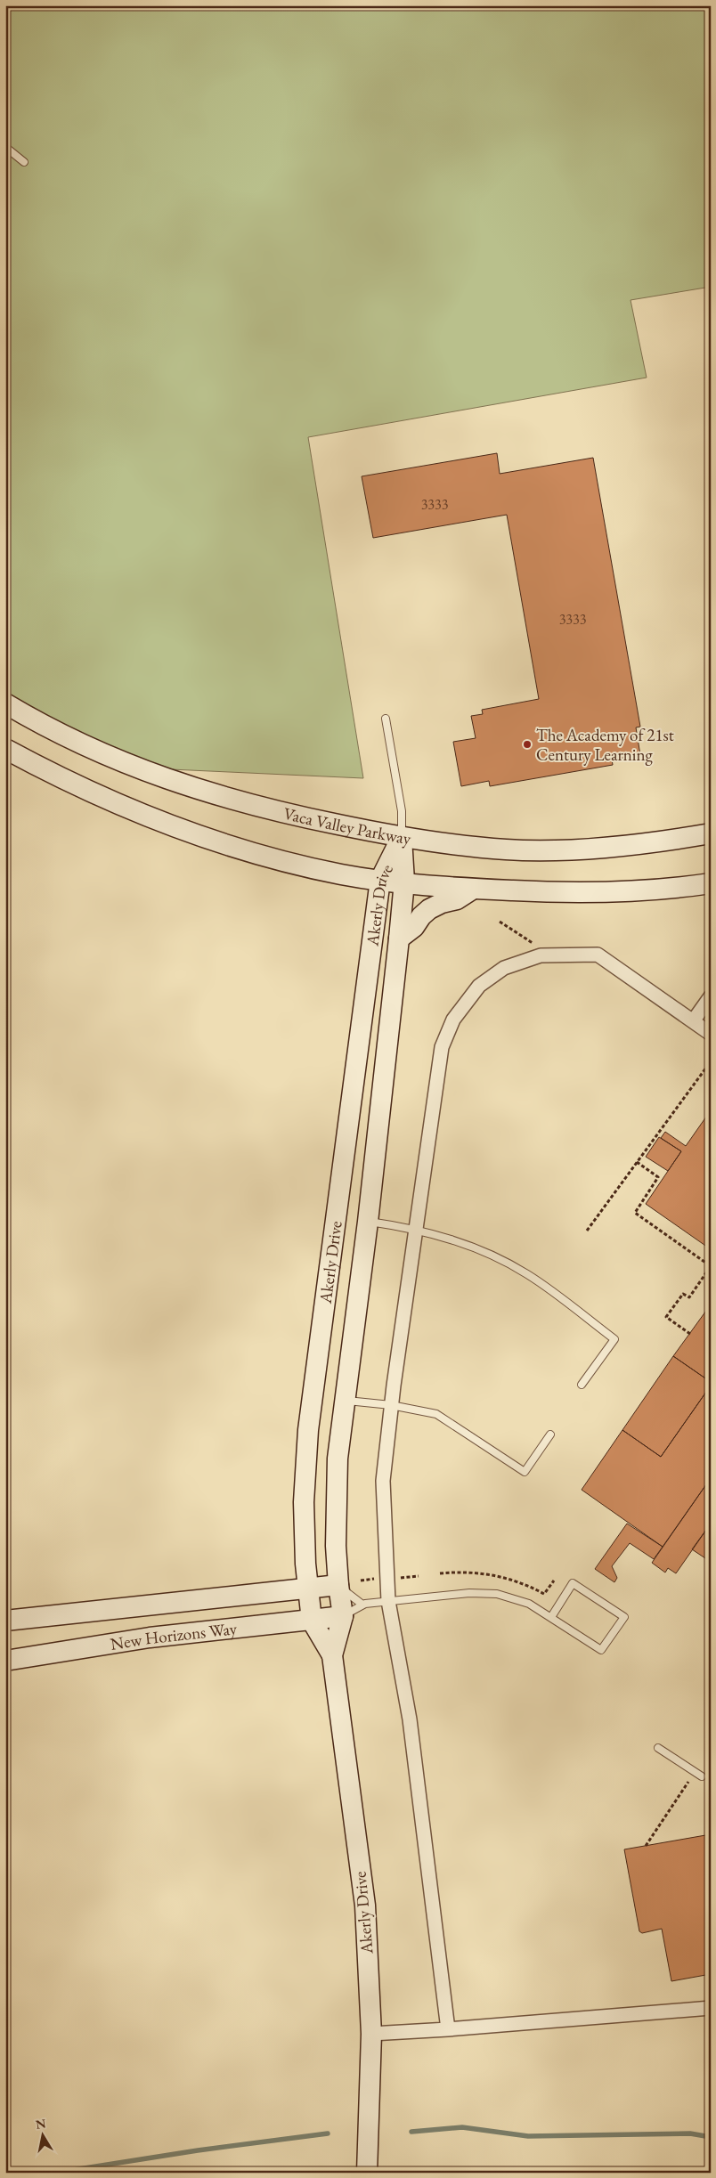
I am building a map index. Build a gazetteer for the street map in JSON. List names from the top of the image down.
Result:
{
  "streets": {
    "street": ["Vaca Valley Parkway", "Akerly Drive", "New Horizons Way"]
  },
  "crossings": [
    ["Vaca Valley Parkway", "Akerly Drive"],
    ["Akerly Drive", "New Horizons Way"]
  ],
  "places": ["The Academy of 21st Century Learning"],
  "house_numbers": ["3333", "3333"],
  "north": "top"
}
